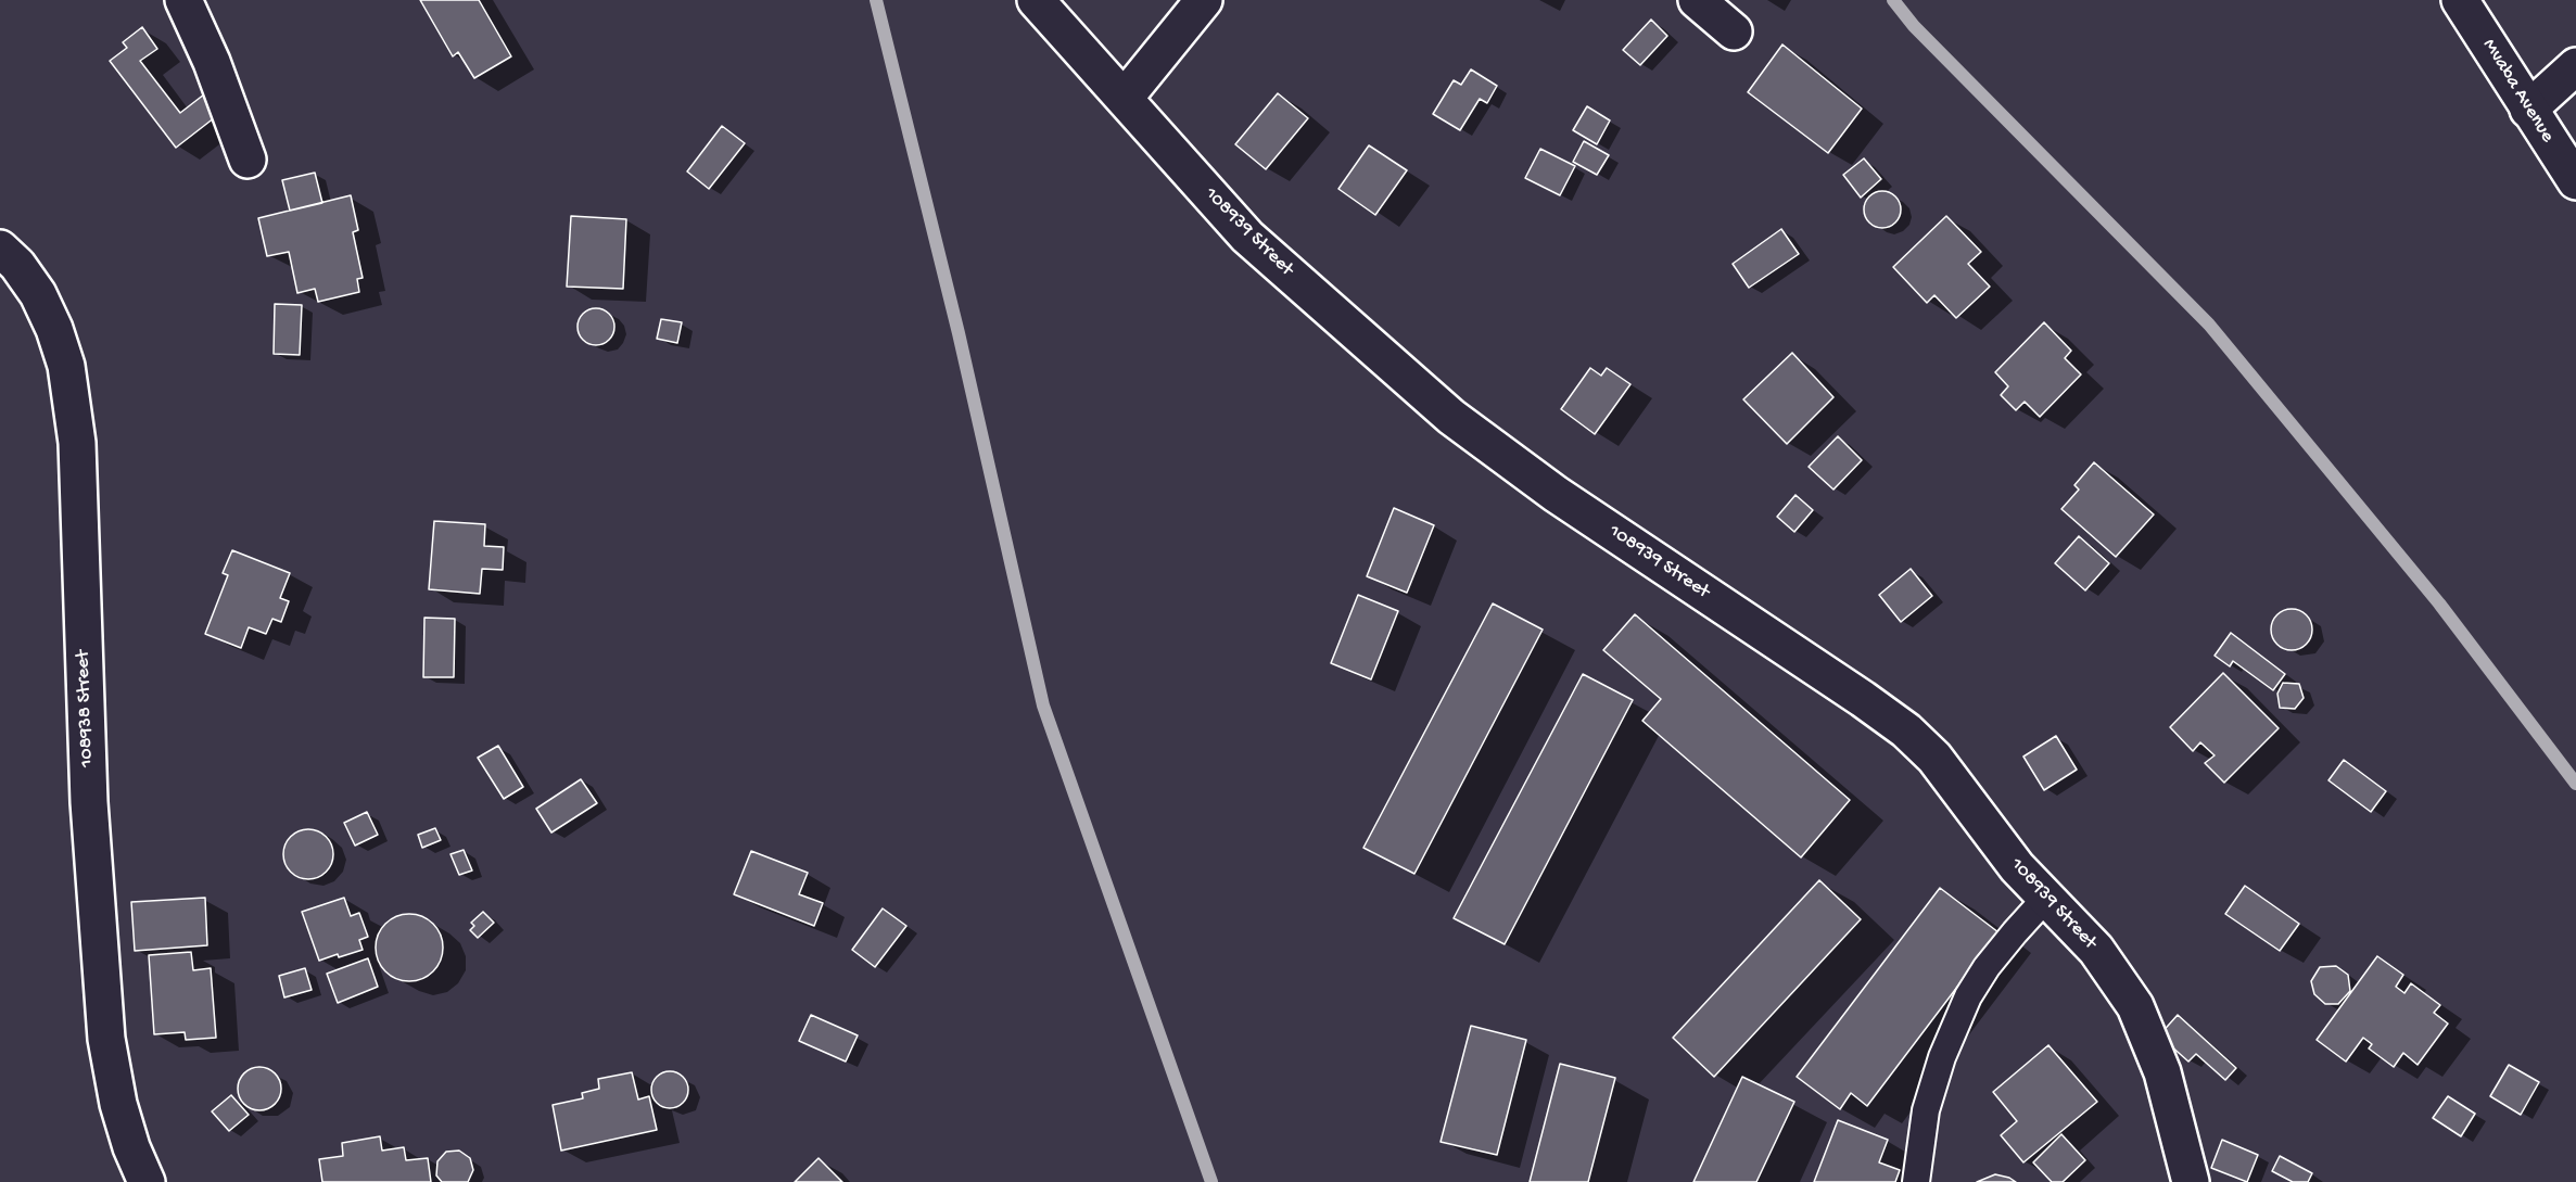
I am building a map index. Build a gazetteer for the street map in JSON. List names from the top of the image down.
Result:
{
  "streets": {
    "street": ["Mvaba Avenue", "108939 Street", "108938 Street"]
  }
}
